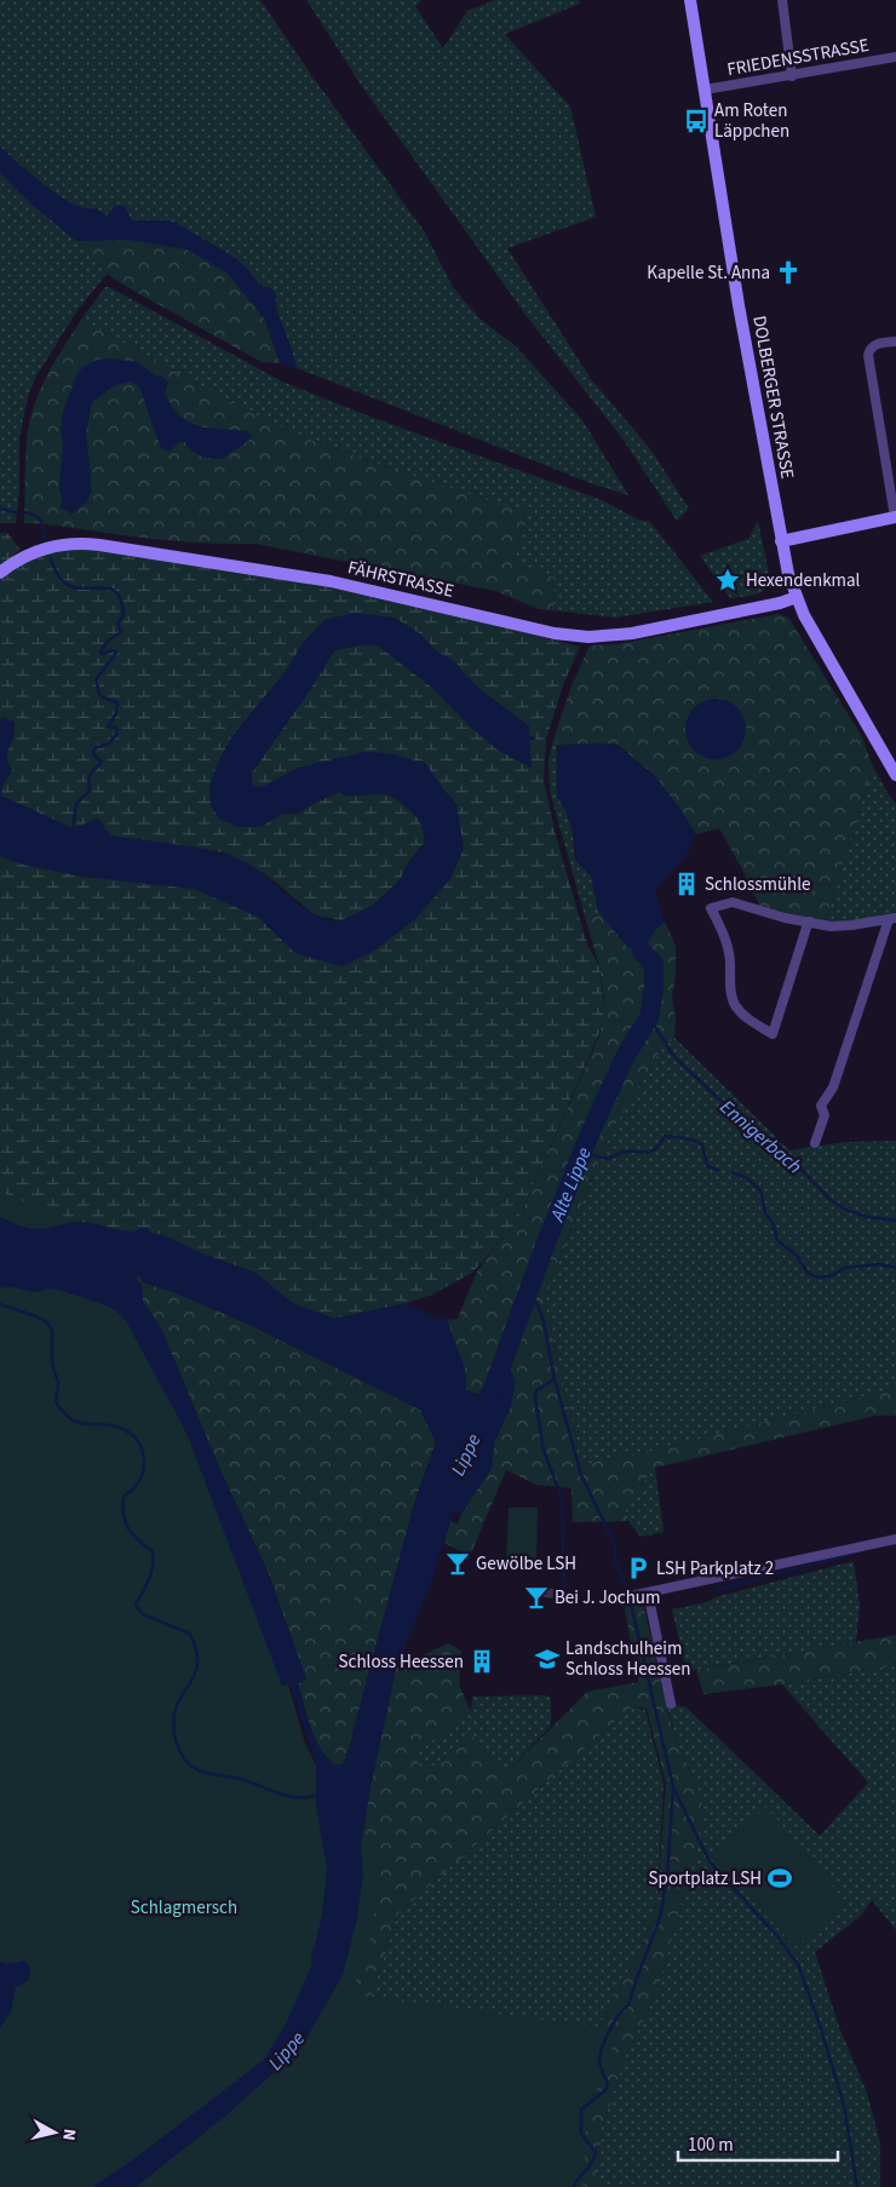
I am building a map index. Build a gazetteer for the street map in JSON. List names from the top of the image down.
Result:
{
  "streets": {
    "main road": ["DOLBERGER STRASSE", "FÄHRSTRASSE"],
    "street": ["FRIEDENSSTRASSE"]
  },
  "crossings": [
    ["FRIEDENSSTRASSE", "DOLBERGER STRASSE"],
    ["DOLBERGER STRASSE", "FÄHRSTRASSE"]
  ],
  "water": ["Ennigerbach", "Alte Lippe", "Lippe"],
  "parks": ["Schlagmersch"],
  "places": {
    "bus stop": ["Am Roten Läppchen"],
    "church": ["Kapelle St. Anna"],
    "place": ["Hexendenkmal"],
    "building": ["Schlossmühle", "Schloss Heessen"],
    "bar": ["Gewölbe LSH", "Bei J. Jochum"],
    "parking": ["LSH Parkplatz 2"],
    "school or university": ["Landschulheim Schloss Heessen"],
    "sports": ["Sportplatz LSH"]
  },
  "scale_bar": "100 m",
  "north": "right"
}
